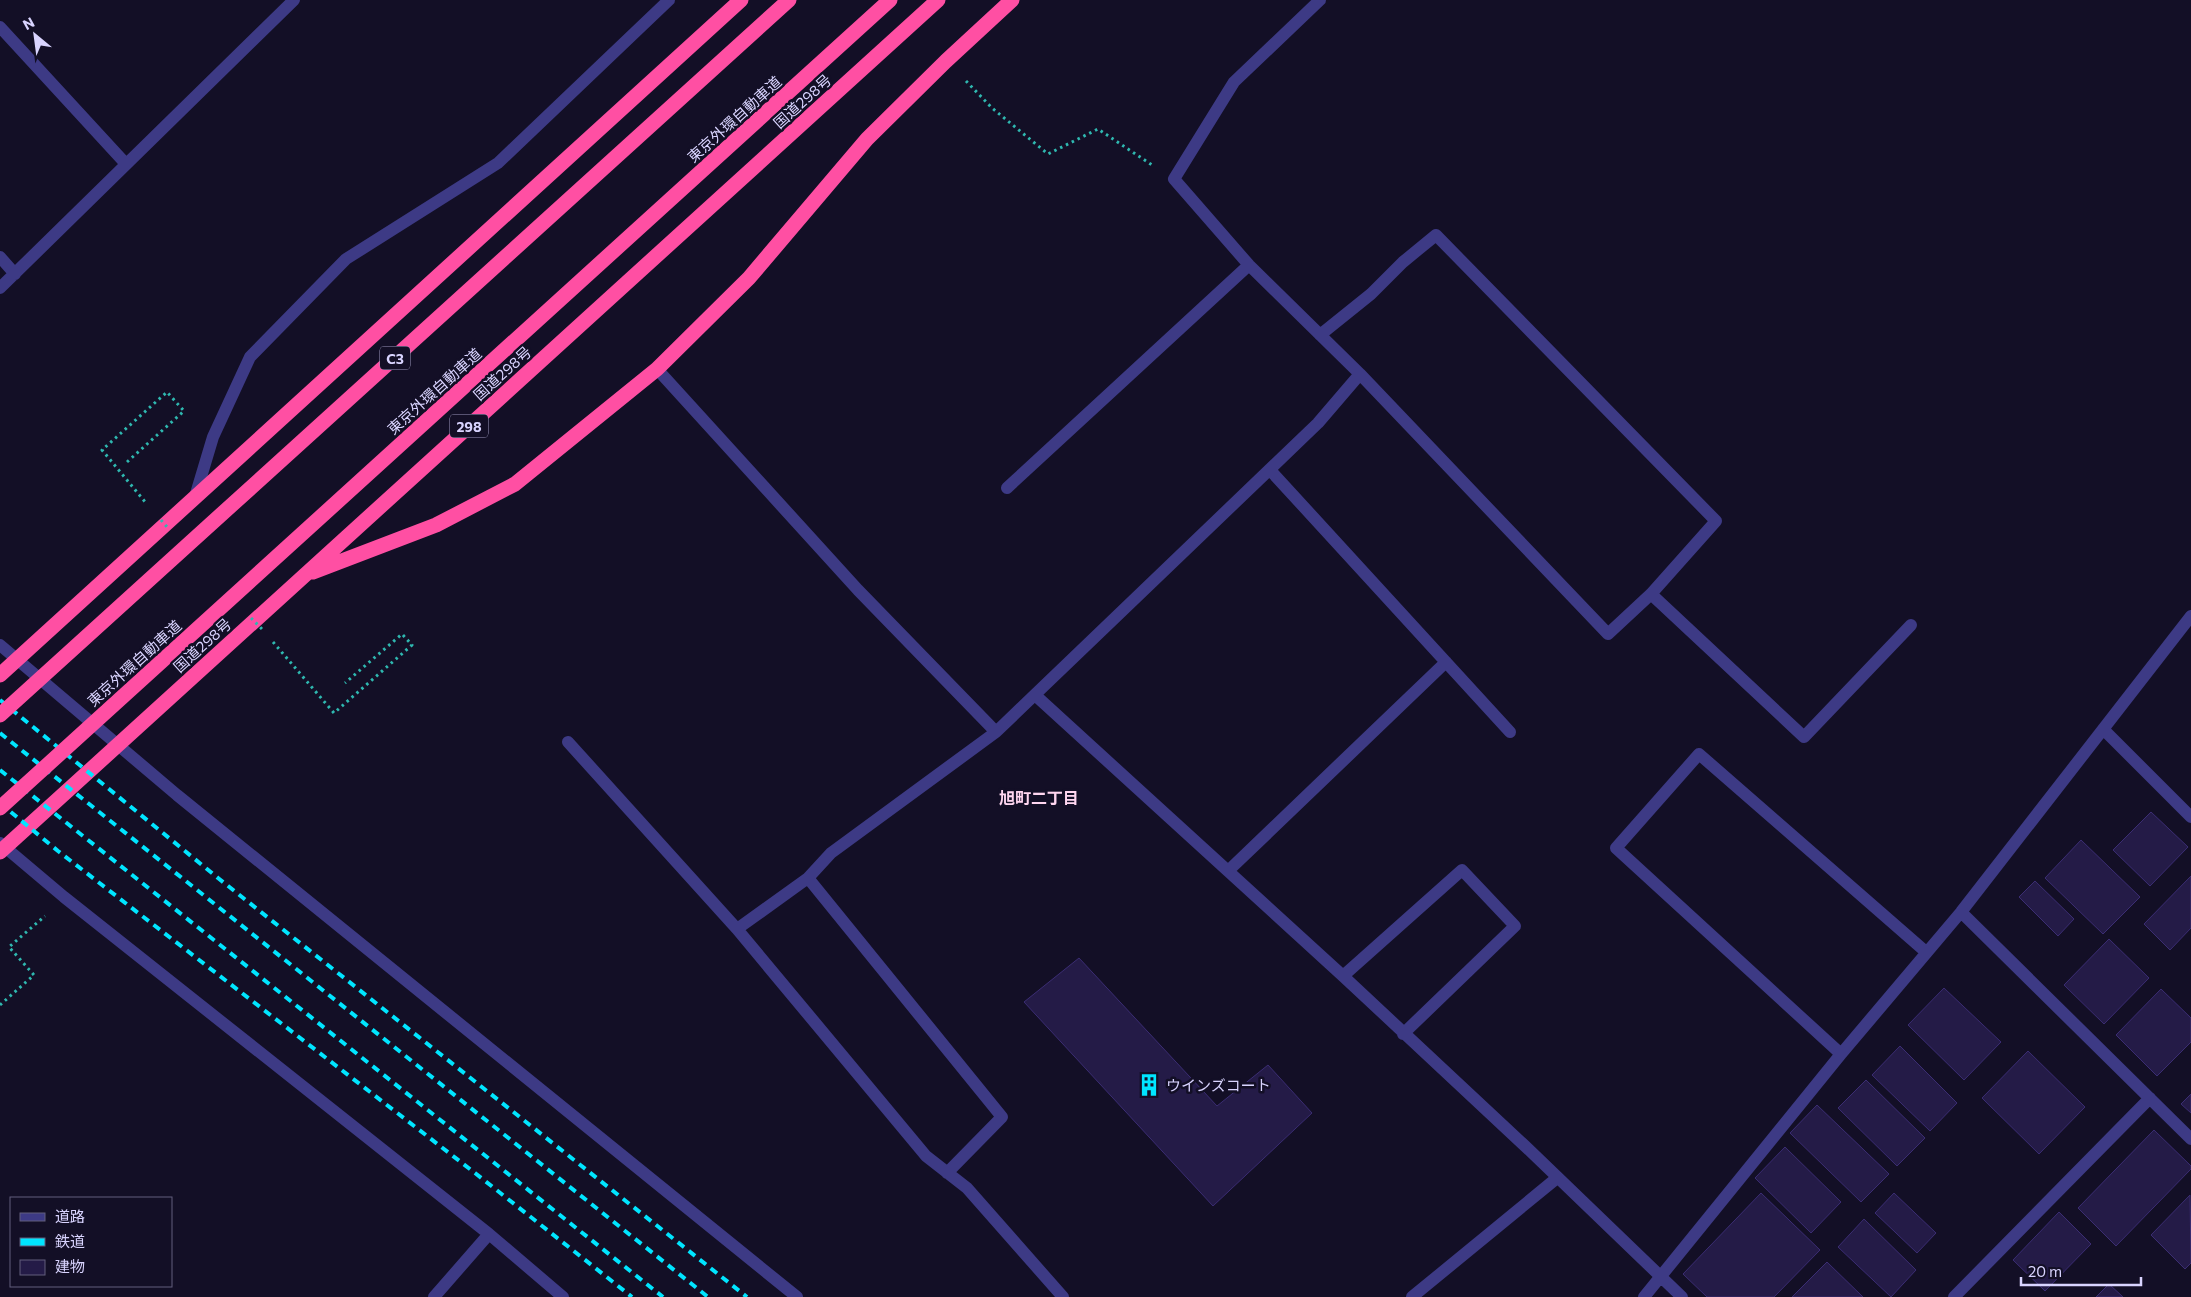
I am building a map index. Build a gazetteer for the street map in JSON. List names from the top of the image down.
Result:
{
  "streets": {
    "highway": [
      "国道298号",
      "東京外環自動車道",
      "C3",
      "298"
    ]
  },
  "districts": ["旭町二丁目"],
  "places": {
    "building": ["ウインズコート"]
  },
  "legend": ["道路", "鉄道", "建物"],
  "scale_bar": "20 m",
  "north": "top left"
}
